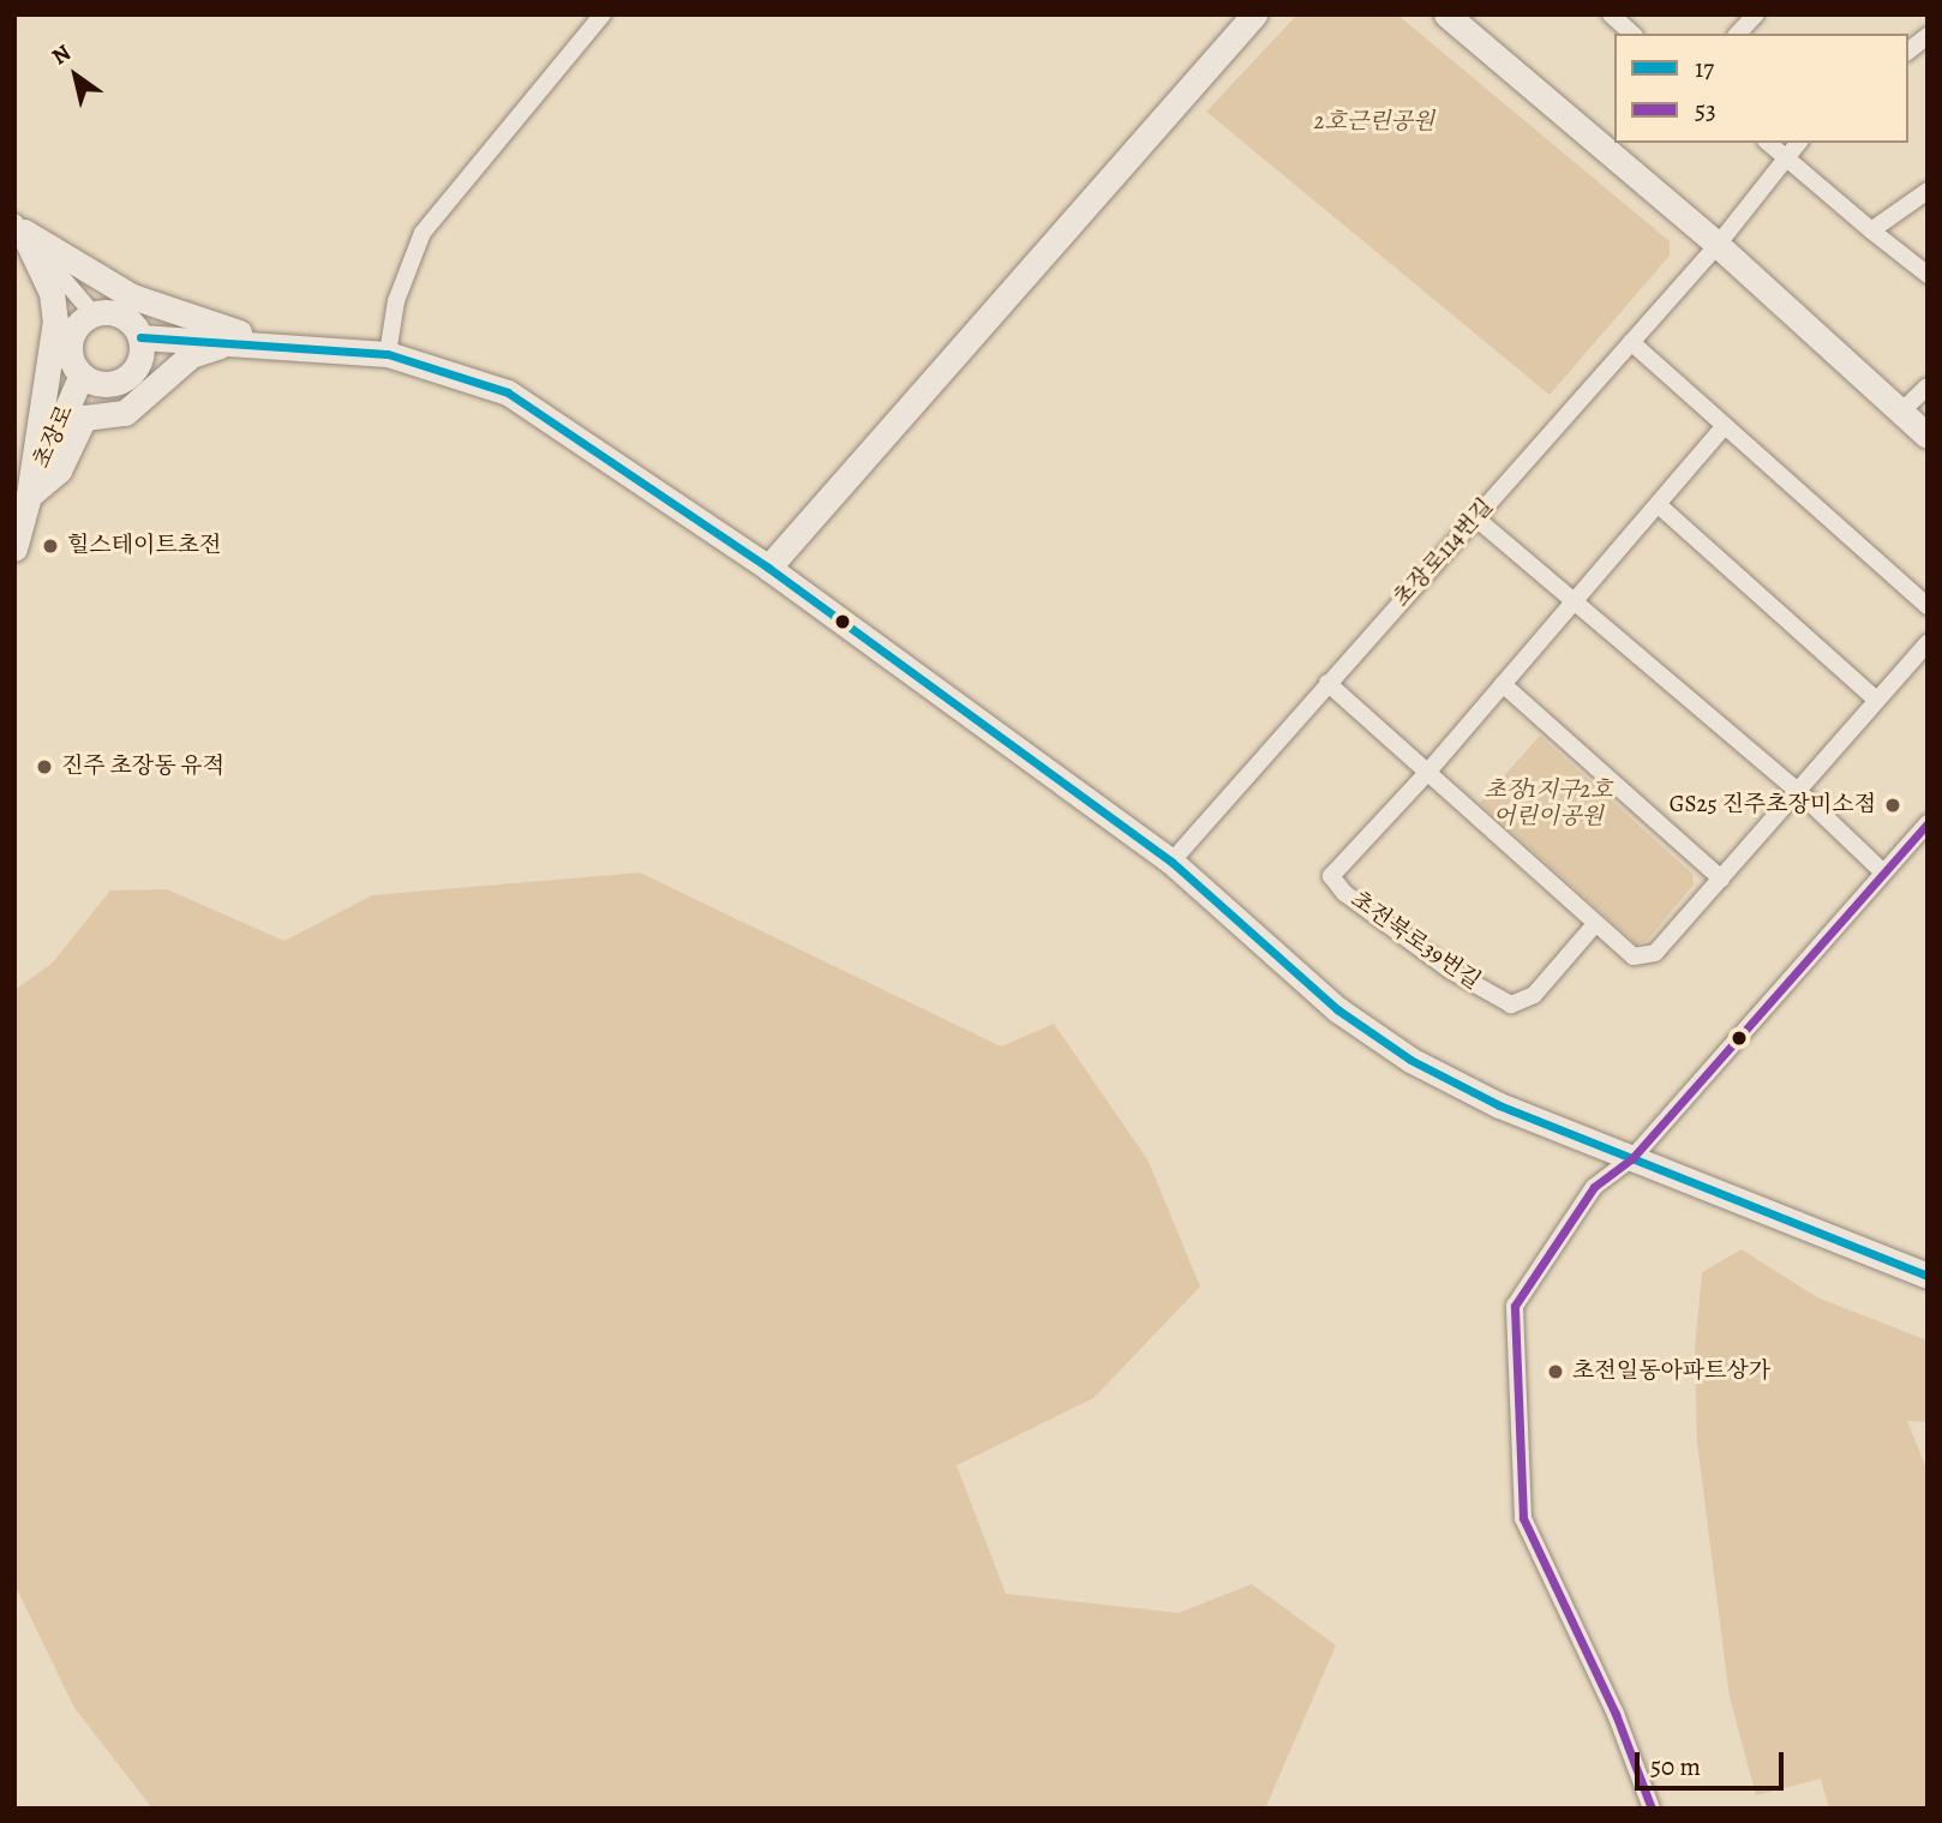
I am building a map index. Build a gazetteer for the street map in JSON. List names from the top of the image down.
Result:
{
  "streets": {
    "street": ["초장로", "초장로114번길", "초전북로39번길"]
  },
  "parks": ["2호근린공원", "초장1지구2호 어린이공원"],
  "places": [
    "힐스테이트초전",
    "진주 초장동 유적",
    "GS25 진주초장미소점",
    "초전일동아파트상가"
  ],
  "lines": ["transit line 17", "transit line 53"],
  "legend": ["17", "53"],
  "scale_bar": "50 m",
  "north": "top left"
}
